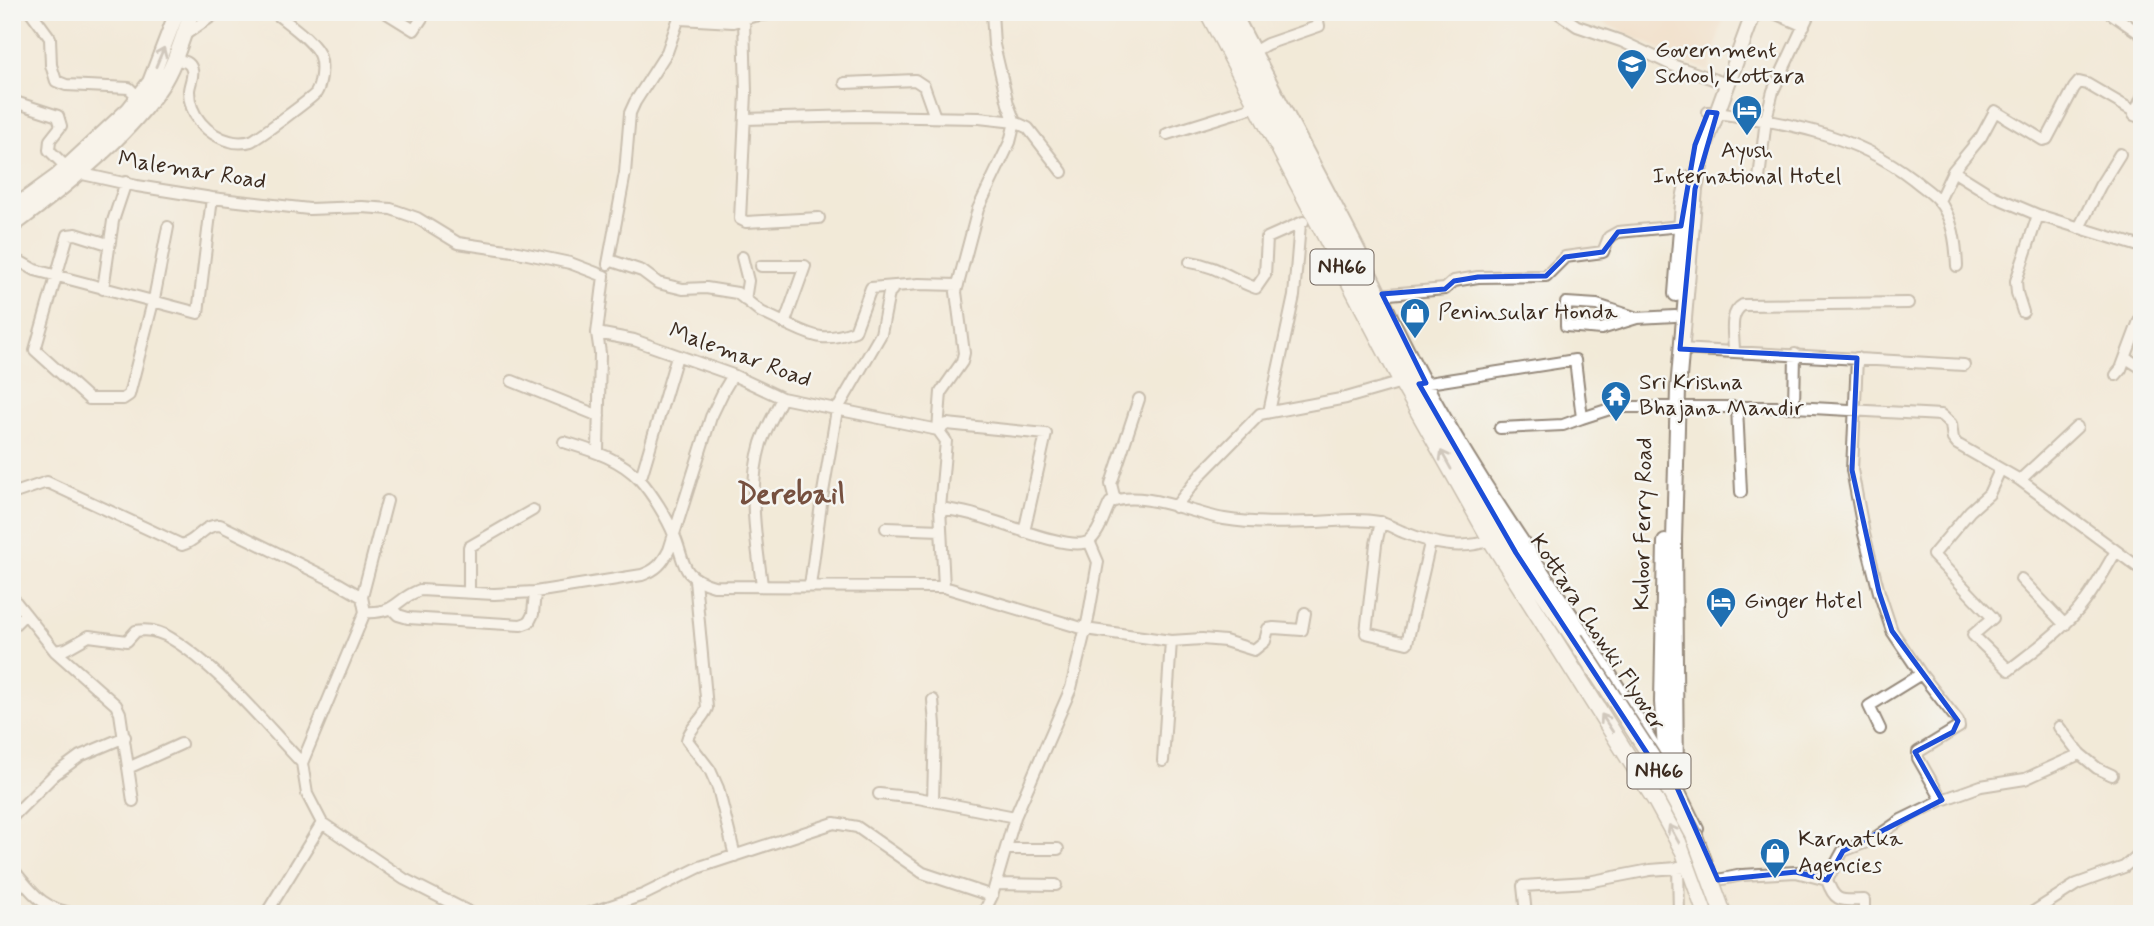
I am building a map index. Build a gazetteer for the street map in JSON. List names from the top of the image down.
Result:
{
  "streets": {
    "highway": ["NH66", "Kottara Chowki Flyover"],
    "main road": ["Kuloor Ferry Road"],
    "street": ["Malemar Road"]
  },
  "crossings": [
    ["NH66", "Kottara Chowki Flyover"]
  ],
  "districts": ["Derebail"],
  "places": {
    "school or university": ["Government School, Kottara"],
    "hotel": ["Ayush International Hotel", "Ginger Hotel"],
    "shop": ["Peninsular Honda", "Karnatka Agencies"],
    "temple": ["Sri Krishna Bhajana Mandir"]
  }
}
